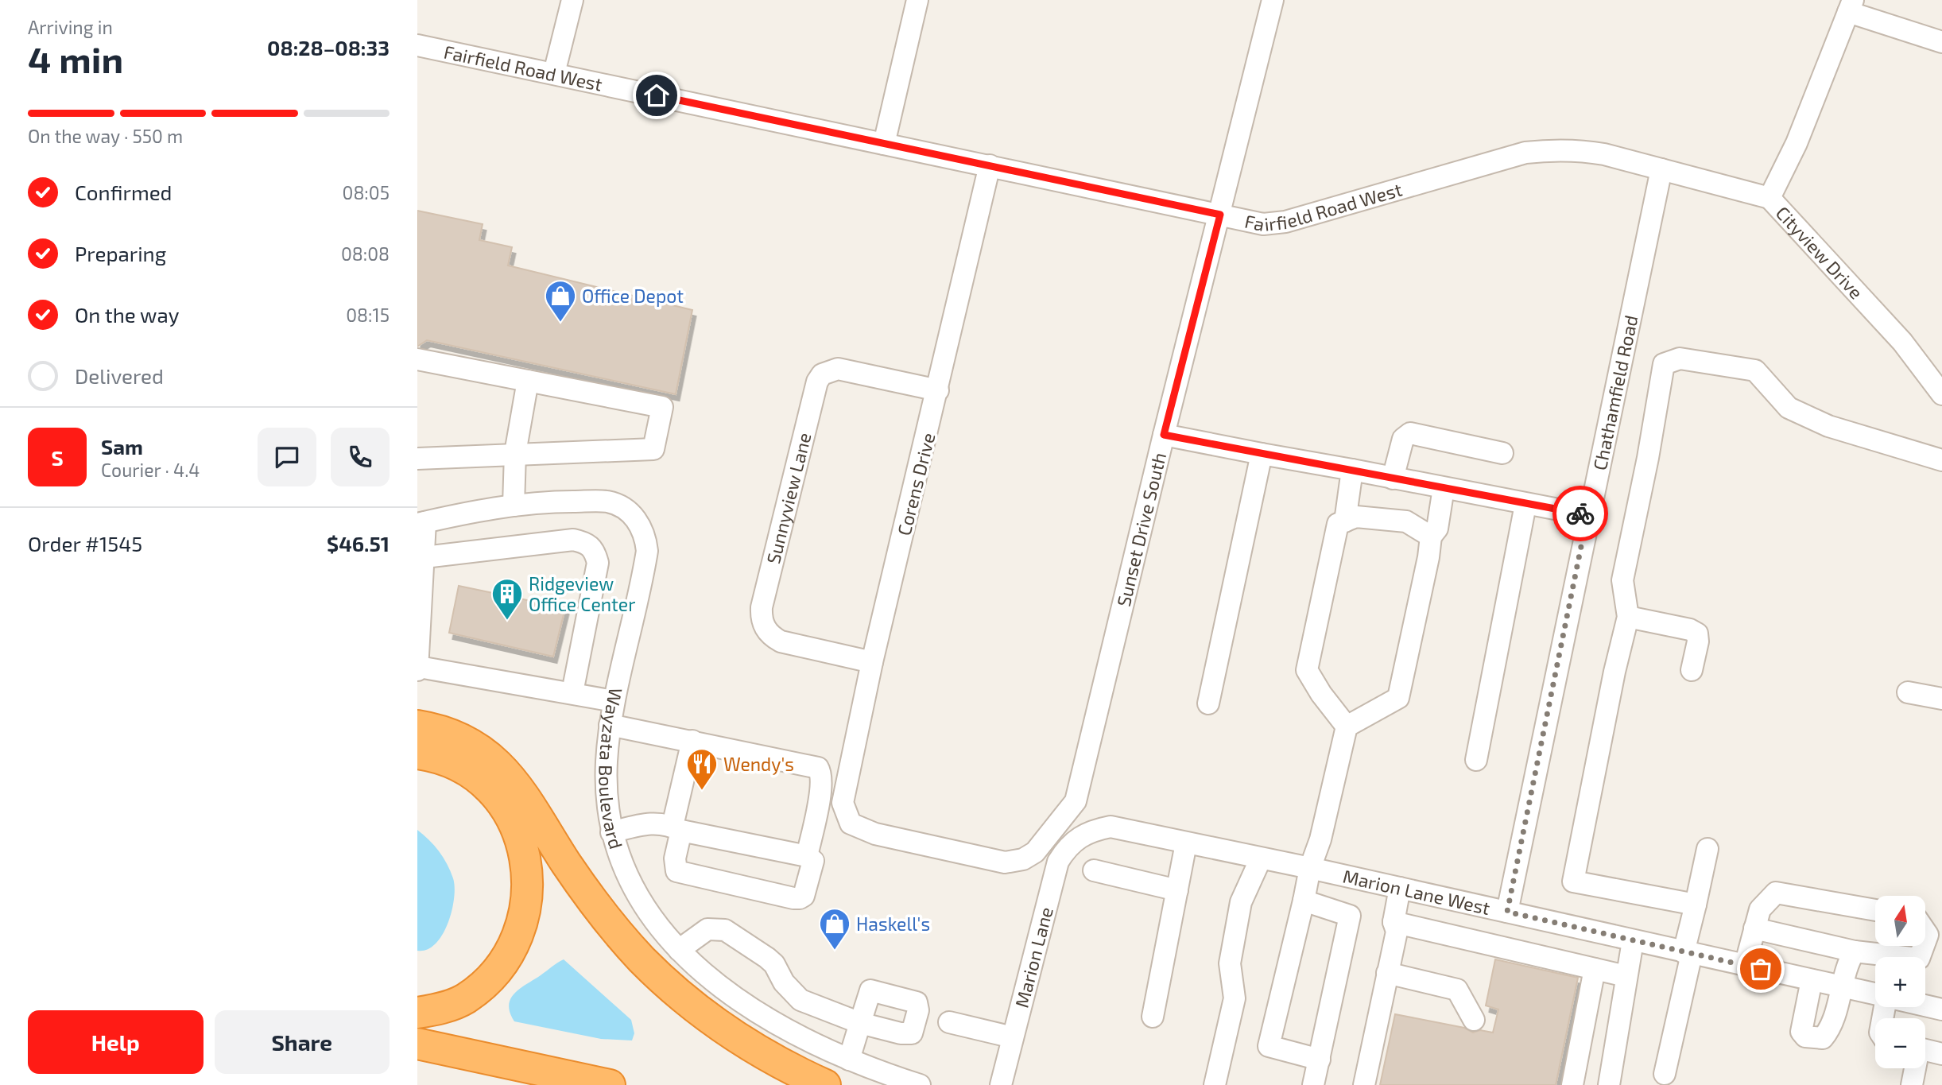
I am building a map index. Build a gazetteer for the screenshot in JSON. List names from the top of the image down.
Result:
{
  "streets": {
    "street": [
      "Fairfield Road West",
      "Cityview Drive",
      "Chathamfield Road",
      "Corens Drive",
      "Sunnyview Lane",
      "Sunset Drive South",
      "Wayzata Boulevard",
      "Marion Lane West",
      "Marion Lane"
    ]
  },
  "crossings": [
    ["Fairfield Road West", "Cityview Drive"],
    ["Fairfield Road West", "Chathamfield Road"],
    ["Fairfield Road West", "Corens Drive"],
    ["Fairfield Road West", "Sunset Drive South"],
    ["Chathamfield Road", "Marion Lane West"],
    ["Corens Drive", "Sunnyview Lane"],
    ["Corens Drive", "Sunset Drive South"],
    ["Marion Lane West", "Marion Lane"]
  ],
  "places": {
    "shop": ["Office Depot", "Haskell's"],
    "building": ["Ridgeview Office Center"],
    "restaurant": ["Wendy's"]
  },
  "north": "top",
  "page": {
    "heading": ["4 min", "Arriving in", "08:28–08:33"],
    "panel": [
      "Sam",
      "Courier · 4.4",
      "Order #1545",
      "$46.51"
    ],
    "bar": "On the way · 550 m",
    "list": [
      ["Confirmed", "08:05"],
      ["Preparing", "08:08"],
      ["On the way", "08:15"],
      "Delivered"
    ],
    "round": "S",
    "map_buttons": ["+", "−"],
    "buttons": ["Help", "Share"]
  }
}
